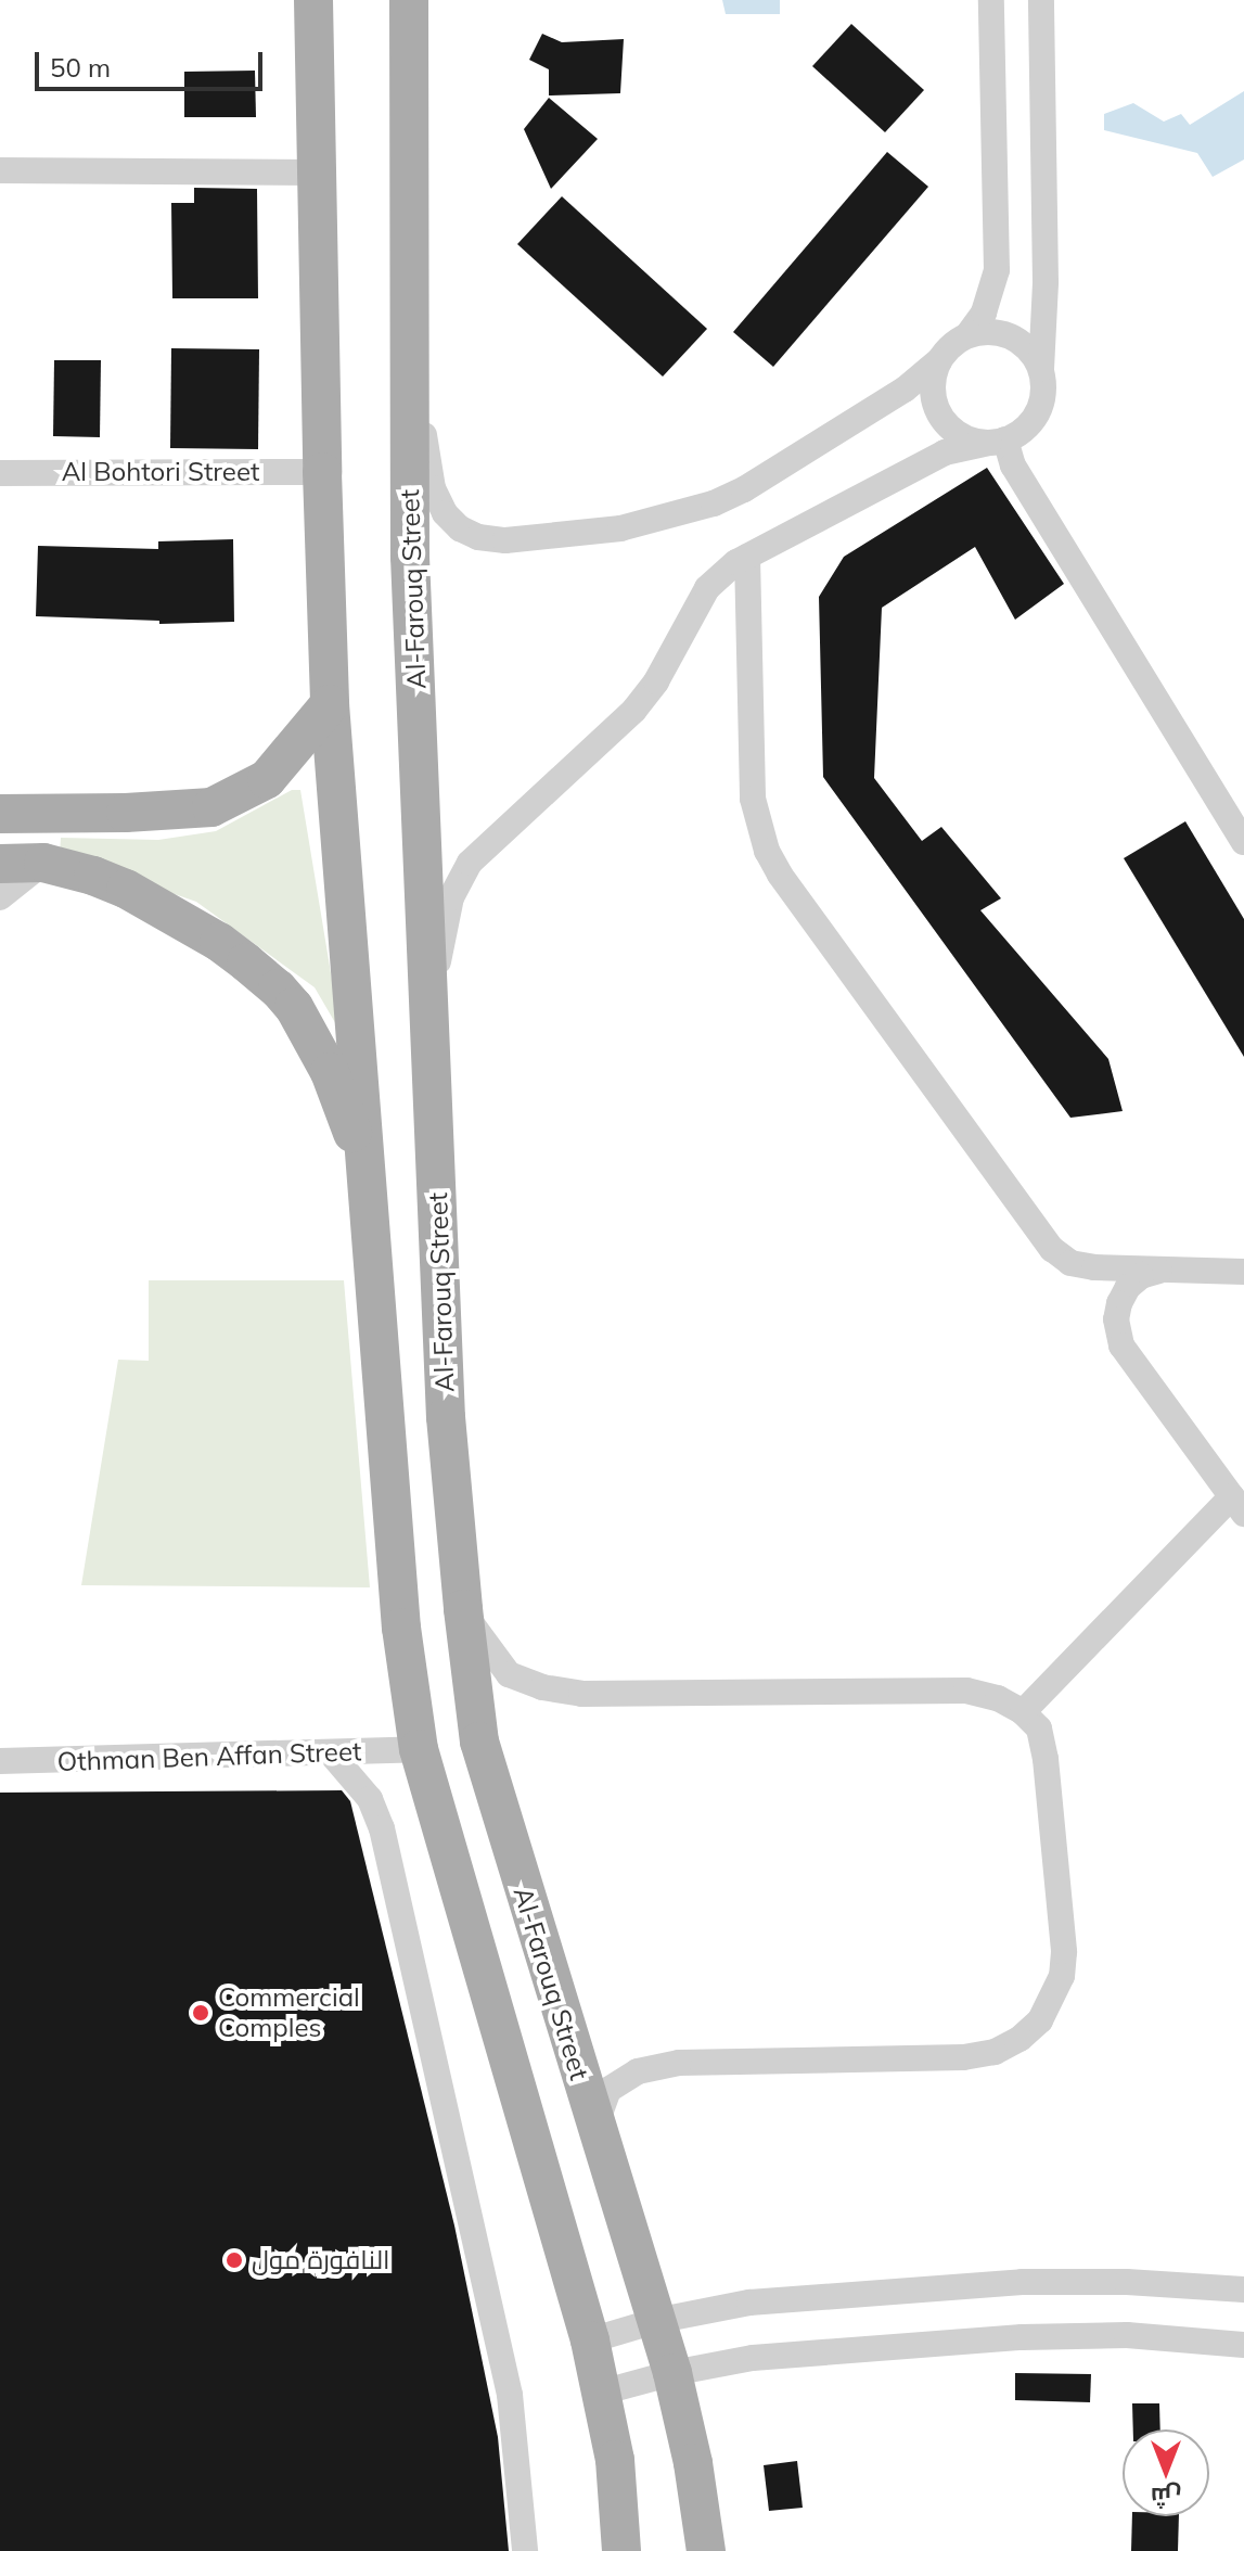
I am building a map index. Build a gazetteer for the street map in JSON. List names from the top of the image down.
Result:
{
  "streets": {
    "main road": ["Al-Farouq Street"],
    "street": ["Al Bohtori Street", "Othman Ben Affan Street"]
  },
  "places": ["Commercial Comples", "النافورة مول"],
  "scale_bar": "50 m",
  "north": "bottom"
}
